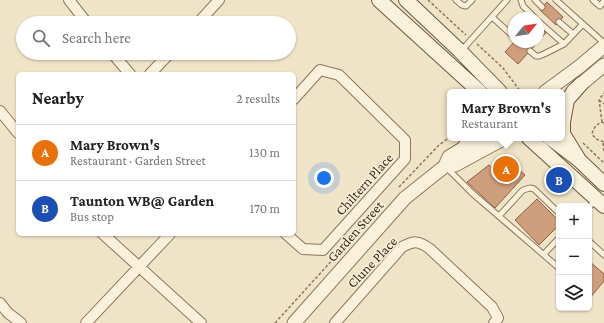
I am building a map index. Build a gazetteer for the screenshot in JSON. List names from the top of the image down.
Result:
{
  "streets": {
    "street": ["Chiltern Place", "Garden Street", "Clune Place"]
  },
  "north": "top right",
  "page": {
    "search": "Search here",
    "heading": ["Nearby", "2 results"],
    "popup": ["Mary Brown's", "Restaurant"],
    "list": [
      {
        "mark": "A",
        "name": "Mary Brown's",
        "note": "Restaurant · Garden Street",
        "value": "130 m"
      },
      {
        "mark": "B",
        "name": "Taunton WB@ Garden",
        "note": "Bus stop",
        "value": "170 m"
      }
    ],
    "pins": ["A", "B"],
    "map_buttons": ["+", "−"]
  }
}
